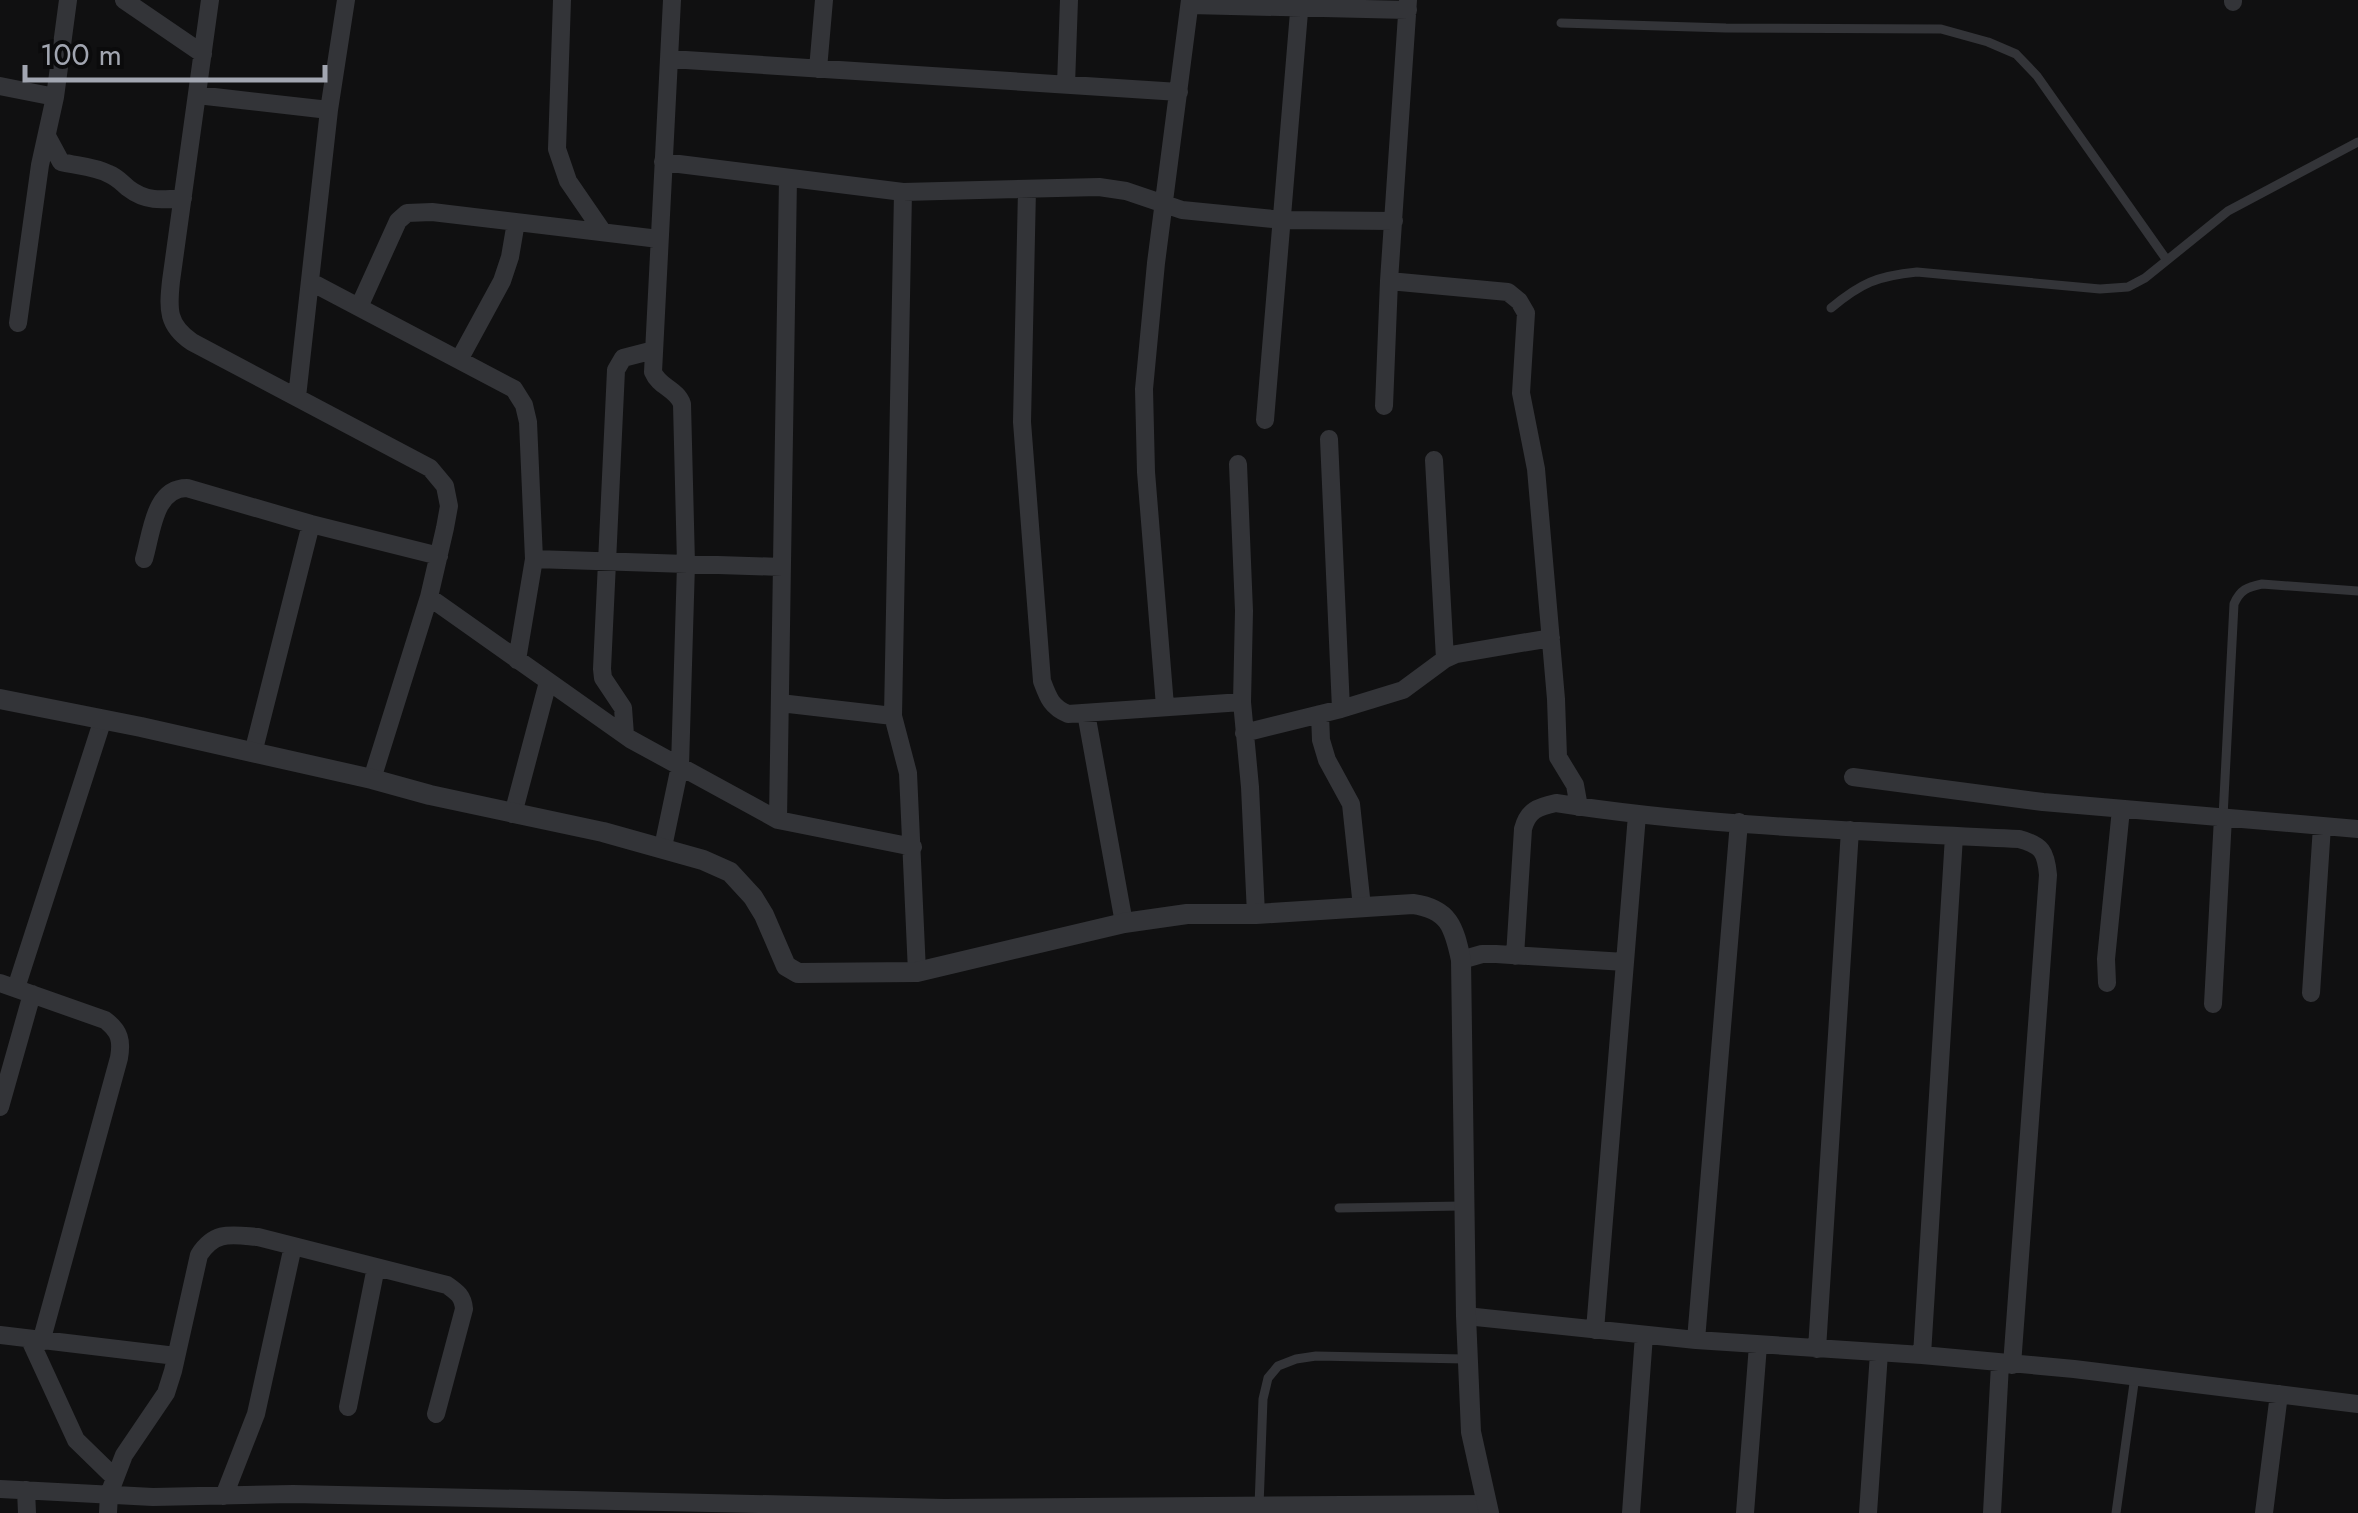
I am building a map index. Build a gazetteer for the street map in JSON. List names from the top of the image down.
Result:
{
  "scale_bar": "100 m"
}
